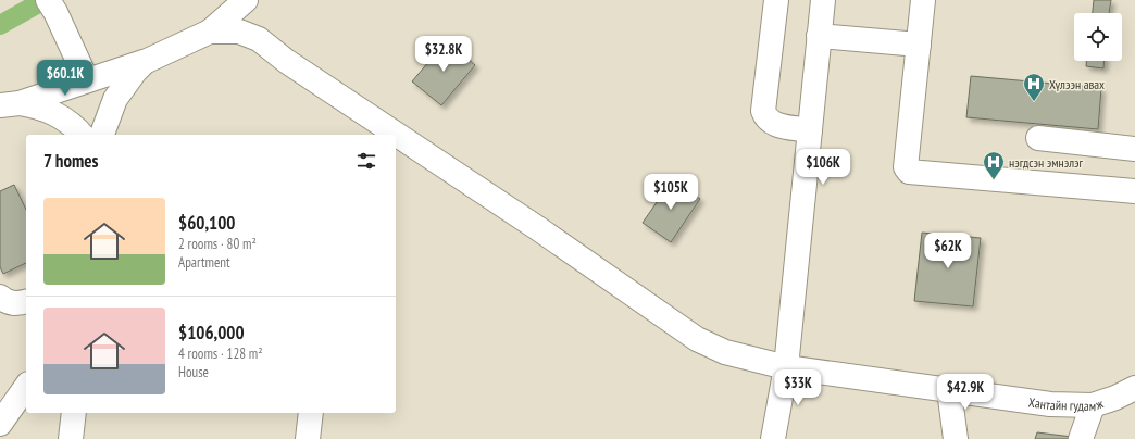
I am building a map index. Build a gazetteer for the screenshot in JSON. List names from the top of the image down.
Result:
{
  "streets": {
    "street": ["Хантайн гудамж"]
  },
  "places": {
    "hospital": ["Хүлээн авах", "нэгдсэн эмнэлэг"]
  },
  "page": {
    "price": [
      "$32.8K",
      "$60.1K",
      "$106K",
      "$105K",
      "$62K",
      "$33K",
      "$42.9K"
    ],
    "heading": "7 homes",
    "list": [
      {
        "name": "$60,100",
        "note": "2 rooms · 80 m² · Apartment"
      },
      {
        "name": "$106,000",
        "note": "4 rooms · 128 m² · House"
      }
    ]
  }
}
